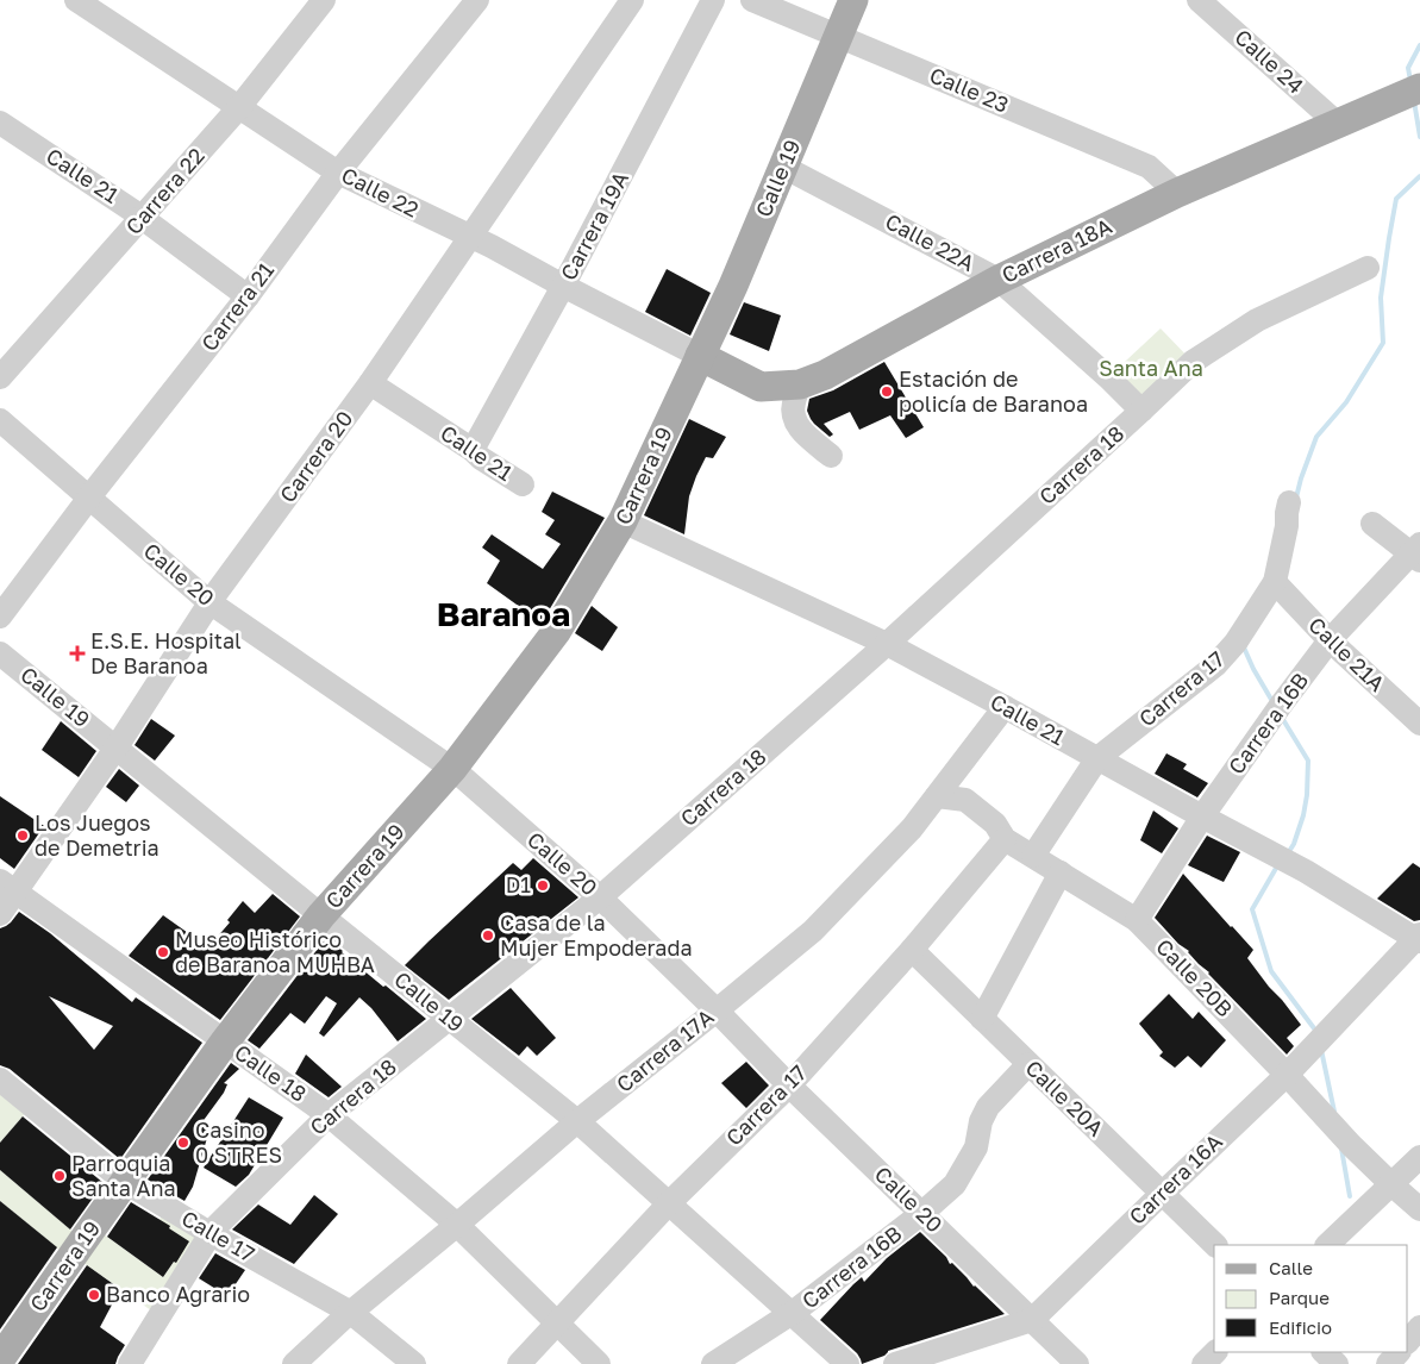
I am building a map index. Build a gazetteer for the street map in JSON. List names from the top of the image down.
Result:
{
  "streets": {
    "main road": ["Calle 19", "Carrera 18A", "Carrera 19"],
    "street": [
      "Calle 24",
      "Calle 23",
      "Calle 21",
      "Carrera 22",
      "Calle 22",
      "Carrera 19A",
      "Calle 22A",
      "Carrera 21",
      "Carrera 20",
      "Carrera 18",
      "Calle 20",
      "Calle 21A",
      "Carrera 17",
      "Carrera 16B",
      "Calle 20B",
      "Carrera 17A",
      "Calle 18",
      "Calle 20A",
      "Carrera 16A",
      "Calle 17"
    ]
  },
  "crossings": [
    ["Calle 24", "Carrera 18A"],
    ["Calle 23", "Calle 19"],
    ["Calle 23", "Carrera 18A"],
    ["Calle 21", "Carrera 22"],
    ["Calle 21", "Carrera 19A"],
    ["Calle 21", "Carrera 21"],
    ["Calle 21", "Carrera 20"],
    ["Calle 21", "Carrera 18"],
    ["Calle 21", "Carrera 19"],
    ["Calle 21", "Carrera 17"],
    ["Calle 21", "Carrera 16B"],
    ["Calle 21", "Carrera 17A"],
    ["Calle 21", "Carrera 16A"],
    ["Calle 19", "Calle 22"],
    ["Calle 19", "Calle 22A"],
    ["Calle 19", "Carrera 18A"],
    ["Calle 19", "Carrera 20"],
    ["Calle 19", "Carrera 18"],
    ["Calle 19", "Carrera 19"],
    ["Calle 19", "Carrera 17"],
    ["Calle 19", "Carrera 16B"],
    ["Calle 19", "Carrera 17A"],
    ["Carrera 22", "Calle 22"],
    ["Calle 22", "Carrera 19A"],
    ["Calle 22", "Carrera 18A"],
    ["Calle 22", "Carrera 21"],
    ["Calle 22", "Carrera 20"],
    ["Calle 22", "Carrera 19"],
    ["Calle 22A", "Carrera 18A"],
    ["Calle 22A", "Carrera 18"],
    ["Carrera 18A", "Carrera 19"],
    ["Carrera 21", "Calle 20"],
    ["Carrera 20", "Calle 20"],
    ["Carrera 20", "Calle 18"],
    ["Carrera 18", "Calle 20"],
    ["Carrera 18", "Calle 18"],
    ["Carrera 18", "Calle 17"],
    ["Carrera 19", "Calle 20"],
    ["Carrera 19", "Calle 18"],
    ["Carrera 19", "Calle 17"],
    ["Calle 20", "Carrera 17"],
    ["Calle 20", "Carrera 16B"],
    ["Calle 20", "Carrera 17A"],
    ["Calle 20", "Carrera 16A"],
    ["Calle 21A", "Carrera 17"],
    ["Calle 21A", "Carrera 16B"],
    ["Carrera 17", "Calle 20B"],
    ["Carrera 17", "Calle 18"],
    ["Carrera 17", "Calle 20A"],
    ["Carrera 16B", "Calle 20B"],
    ["Carrera 16B", "Calle 20A"],
    ["Calle 20B", "Carrera 17A"],
    ["Calle 20B", "Carrera 16A"],
    ["Carrera 17A", "Calle 18"],
    ["Carrera 17A", "Calle 17"],
    ["Calle 20A", "Carrera 16A"]
  ],
  "districts": ["Baranoa"],
  "parks": ["Santa Ana"],
  "places": {
    "other": [
      "Estación de policía de Baranoa",
      "Los Juegos de Demetria",
      "D1",
      "Casa de la Mujer Empoderada",
      "Museo Histórico de Baranoa MUHBA",
      "Casino 0 STRES",
      "Parroquia Santa Ana",
      "Banco Agrario"
    ],
    "health": ["E.S.E. Hospital De Baranoa"]
  },
  "legend": ["Calle", "Parque", "Edificio"]
}
